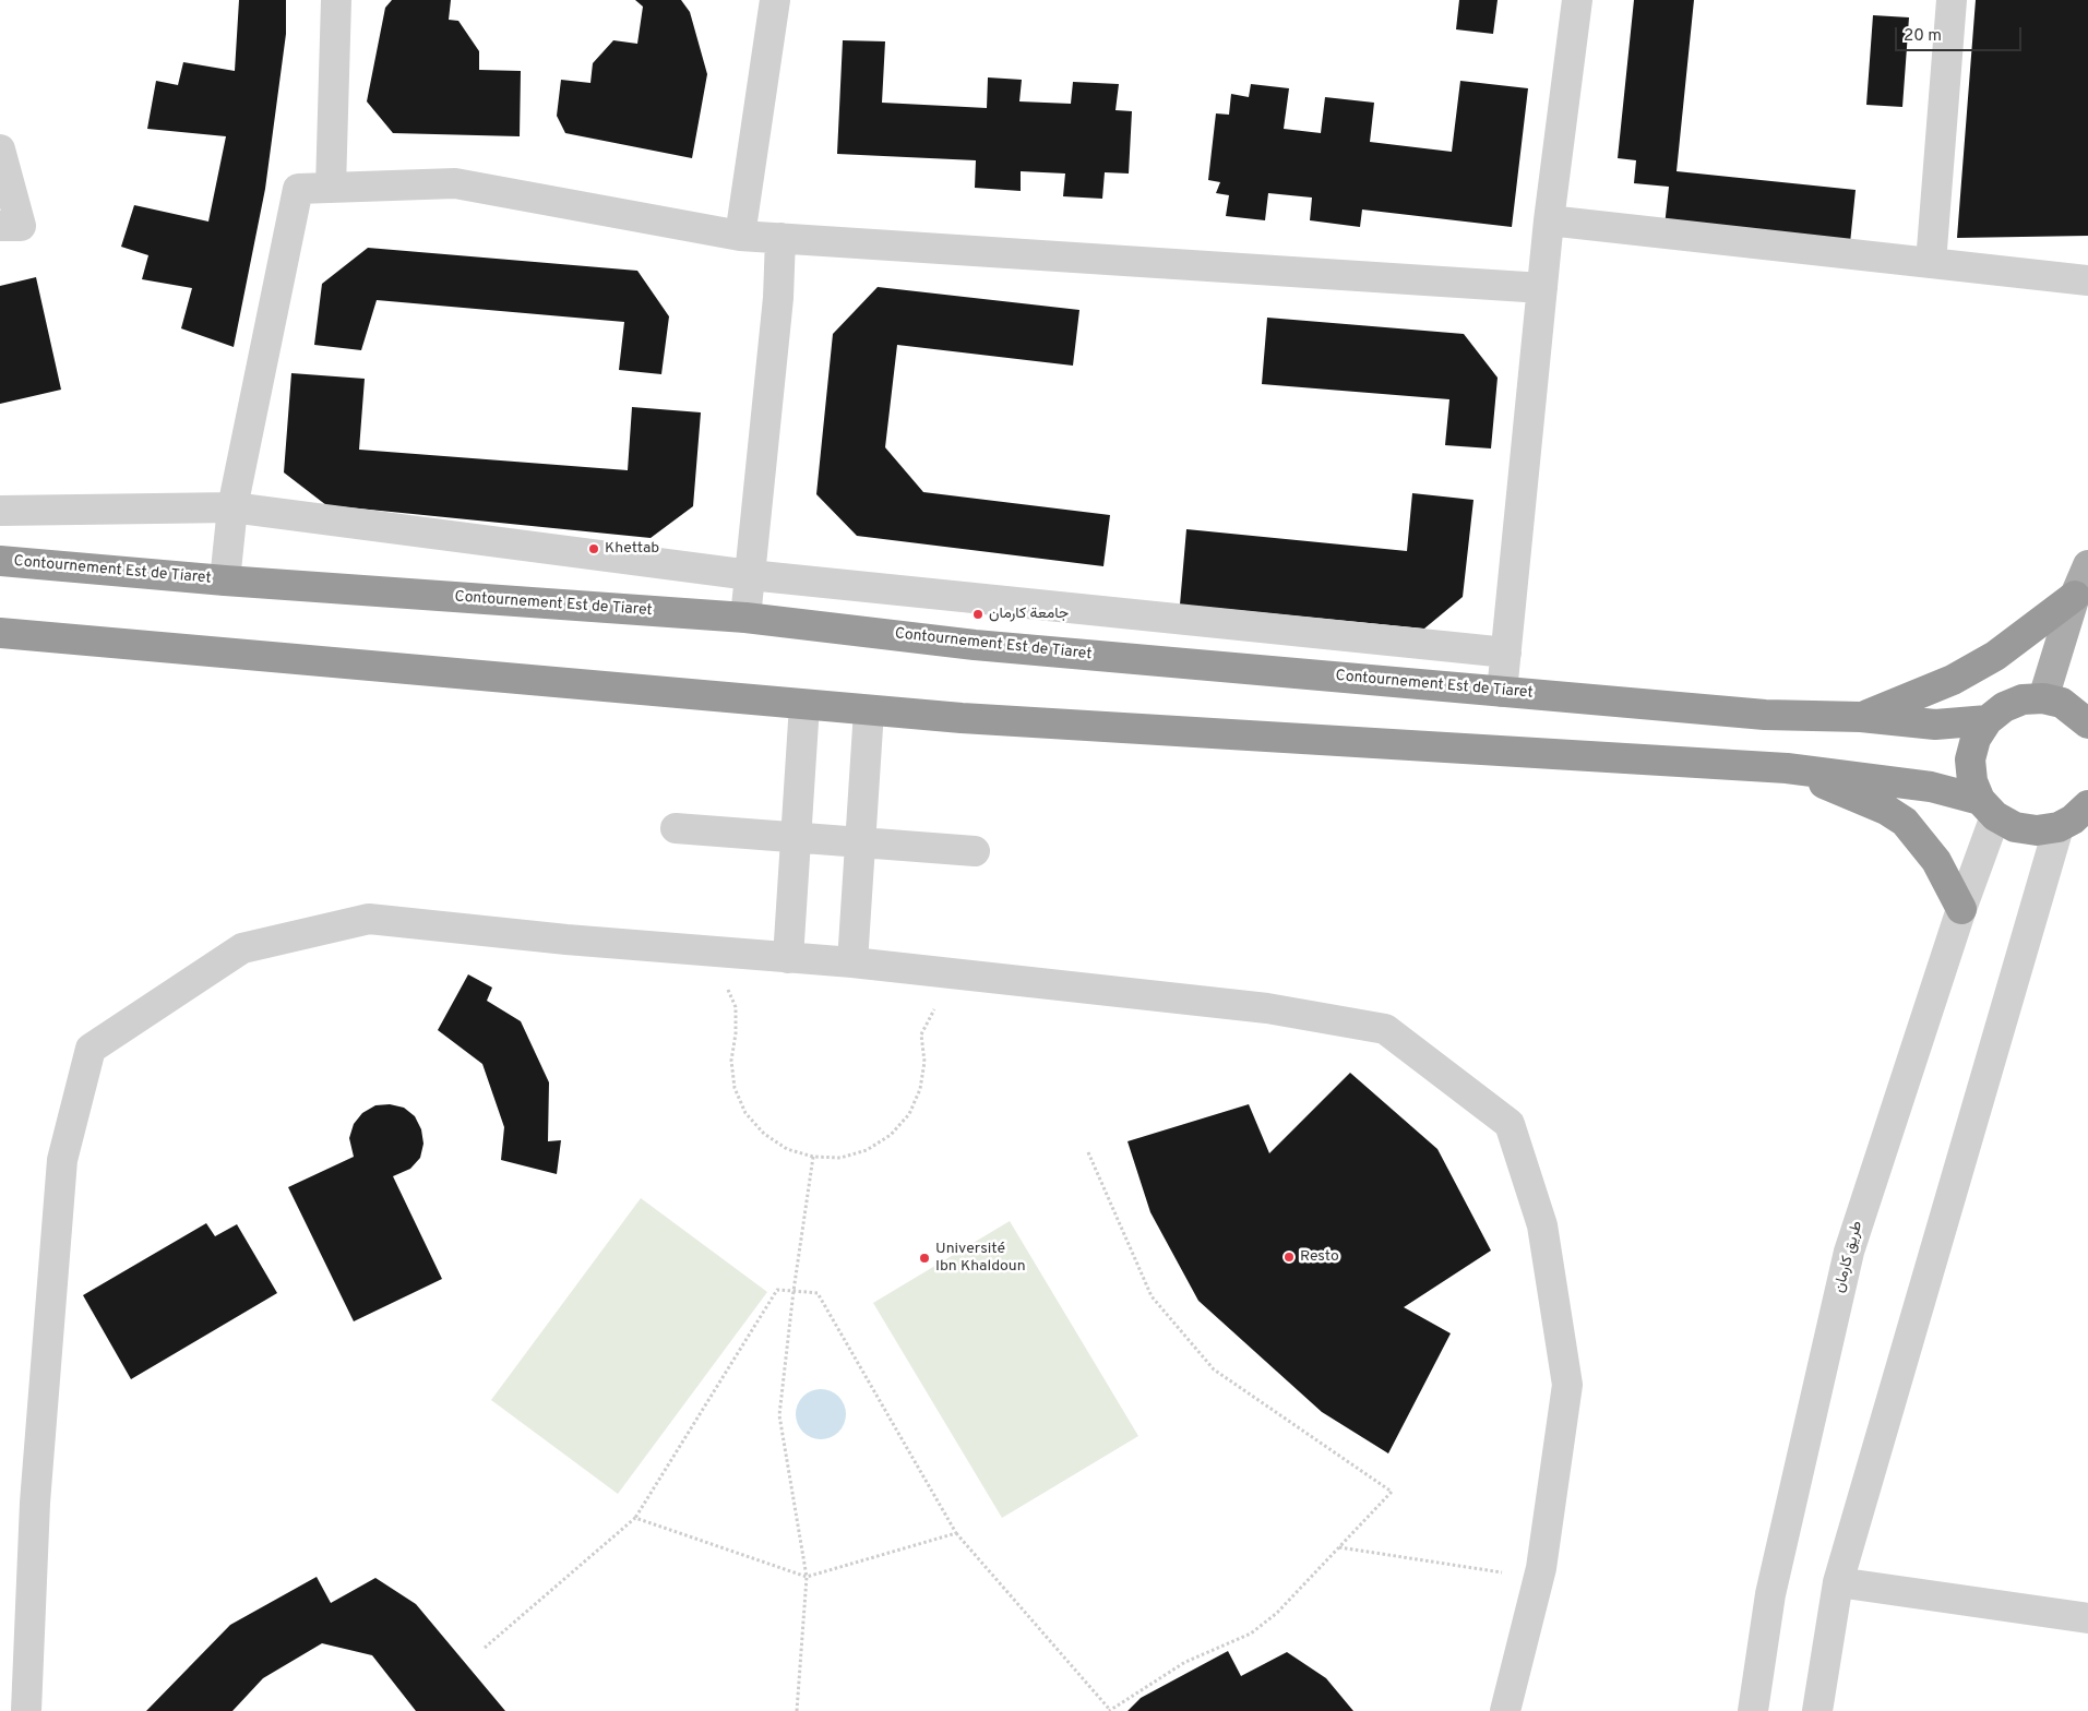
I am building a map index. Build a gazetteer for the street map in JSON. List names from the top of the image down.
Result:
{
  "streets": {
    "highway": ["Contournement Est de Tiaret"],
    "street": ["طريق كارمان"]
  },
  "places": [
    "Khettab",
    "جامعة كارمان",
    "Resto",
    "Université Ibn Khaldoun"
  ],
  "scale_bar": "20 m"
}
